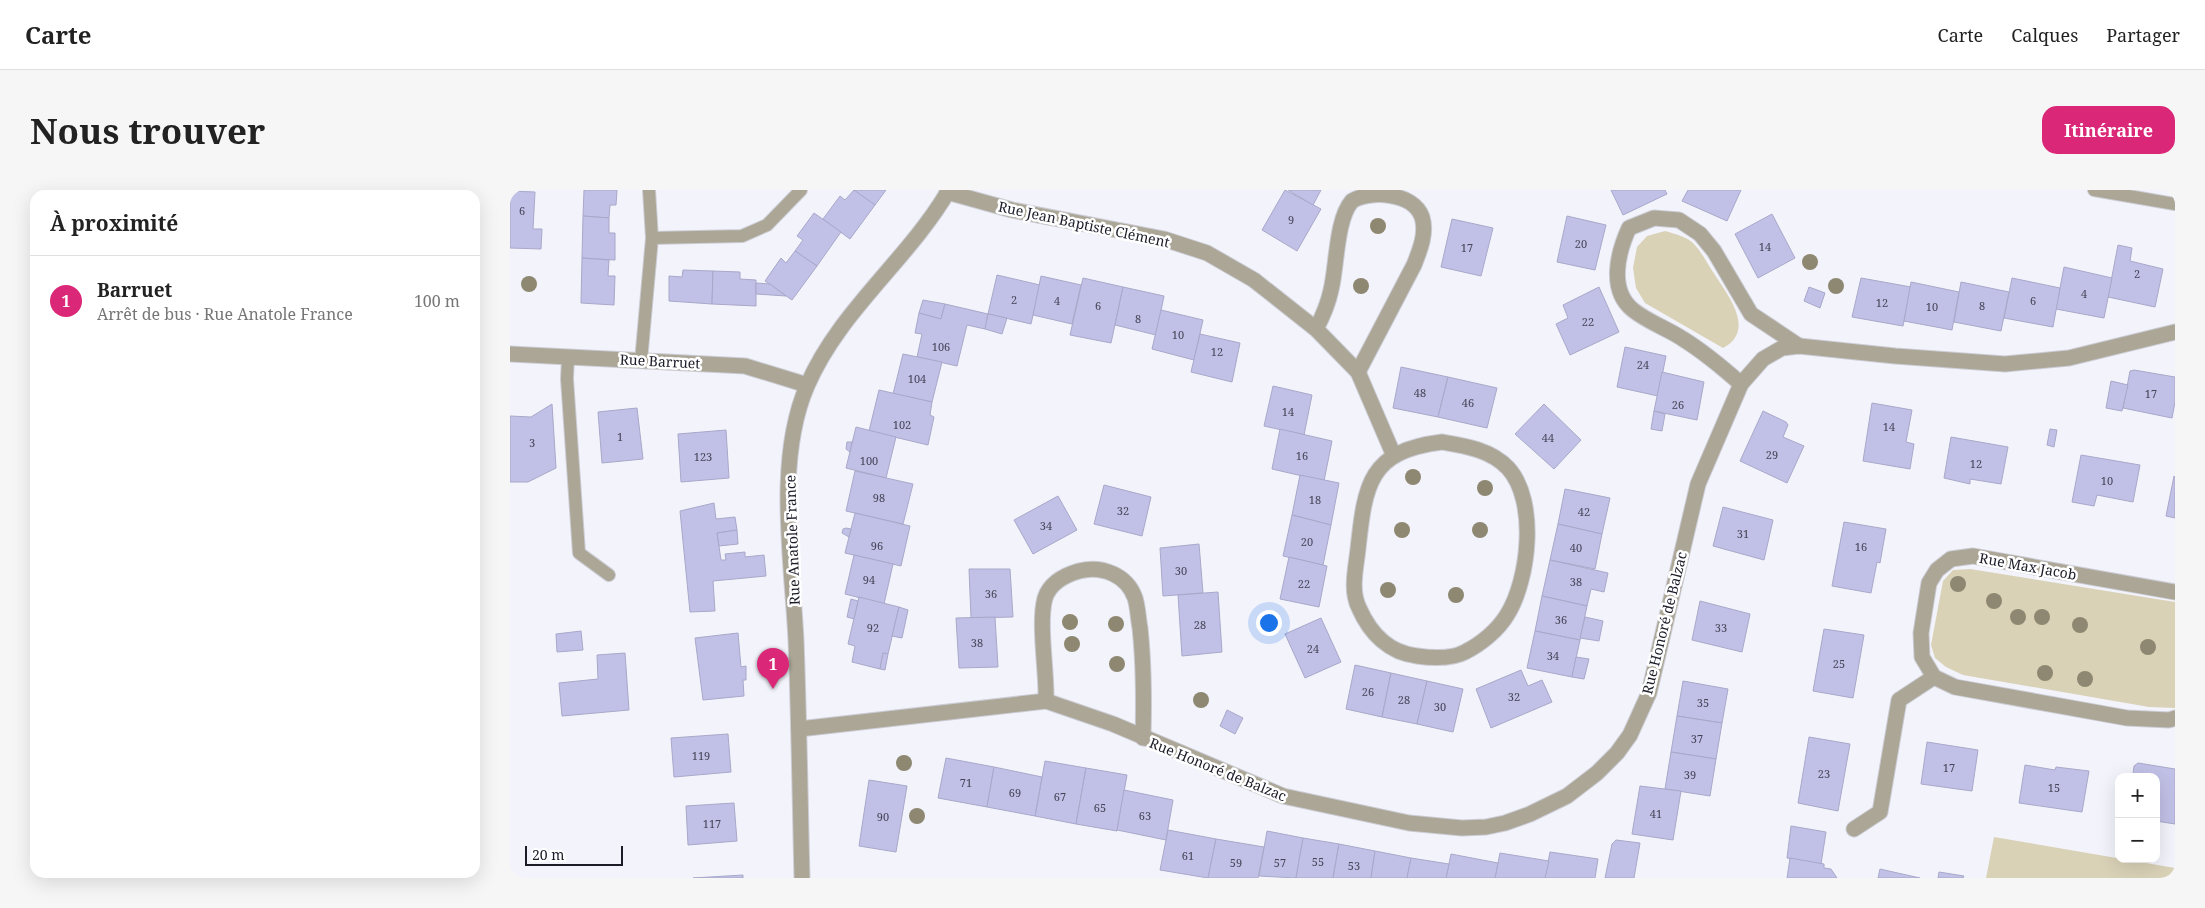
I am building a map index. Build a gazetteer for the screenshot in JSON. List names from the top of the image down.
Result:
{
  "streets": {
    "street": [
      "Rue Jean Baptiste Clément",
      "Rue Barruet",
      "Rue Anatole France",
      "Rue Max Jacob",
      "Rue Honoré de Balzac"
    ]
  },
  "crossings": [
    ["Rue Jean Baptiste Clément", "Rue Anatole France"],
    ["Rue Barruet", "Rue Anatole France"],
    ["Rue Anatole France", "Rue Honoré de Balzac"]
  ],
  "house_numbers": [
    "6",
    "9",
    "20",
    "14",
    "17",
    "2",
    "4",
    "2",
    "4",
    "6",
    "12",
    "6",
    "8",
    "10",
    "8",
    "22",
    "10",
    "106",
    "12",
    "24",
    "104",
    "48",
    "17",
    "46",
    "26",
    "14",
    "102",
    "14",
    "1",
    "44",
    "3",
    "29",
    "16",
    "123",
    "100",
    "12",
    "10",
    "98",
    "18",
    "32",
    "42",
    "34",
    "31",
    "20",
    "96",
    "16",
    "40",
    "30",
    "94",
    "38",
    "22",
    "36",
    "36",
    "28",
    "92",
    "33",
    "38",
    "24",
    "34",
    "25",
    "26",
    "32",
    "28",
    "35",
    "30",
    "37",
    "119",
    "17",
    "23",
    "39",
    "71",
    "15",
    "69",
    "67",
    "65",
    "41",
    "63",
    "90",
    "117",
    "61",
    "55",
    "59",
    "57",
    "53"
  ],
  "scale_bar": "20 m",
  "page": {
    "header": "Carte",
    "nav": ["Carte", "Calques", "Partager"],
    "buttons": "Itinéraire",
    "title": "Nous trouver",
    "heading": "À proximité",
    "list": [
      {
        "mark": "1",
        "name": "Barruet",
        "note": "Arrêt de bus · Rue Anatole France",
        "value": "100 m"
      }
    ],
    "pins": "1",
    "map_buttons": ["+", "−"],
    "scale": "20 m"
  }
}
